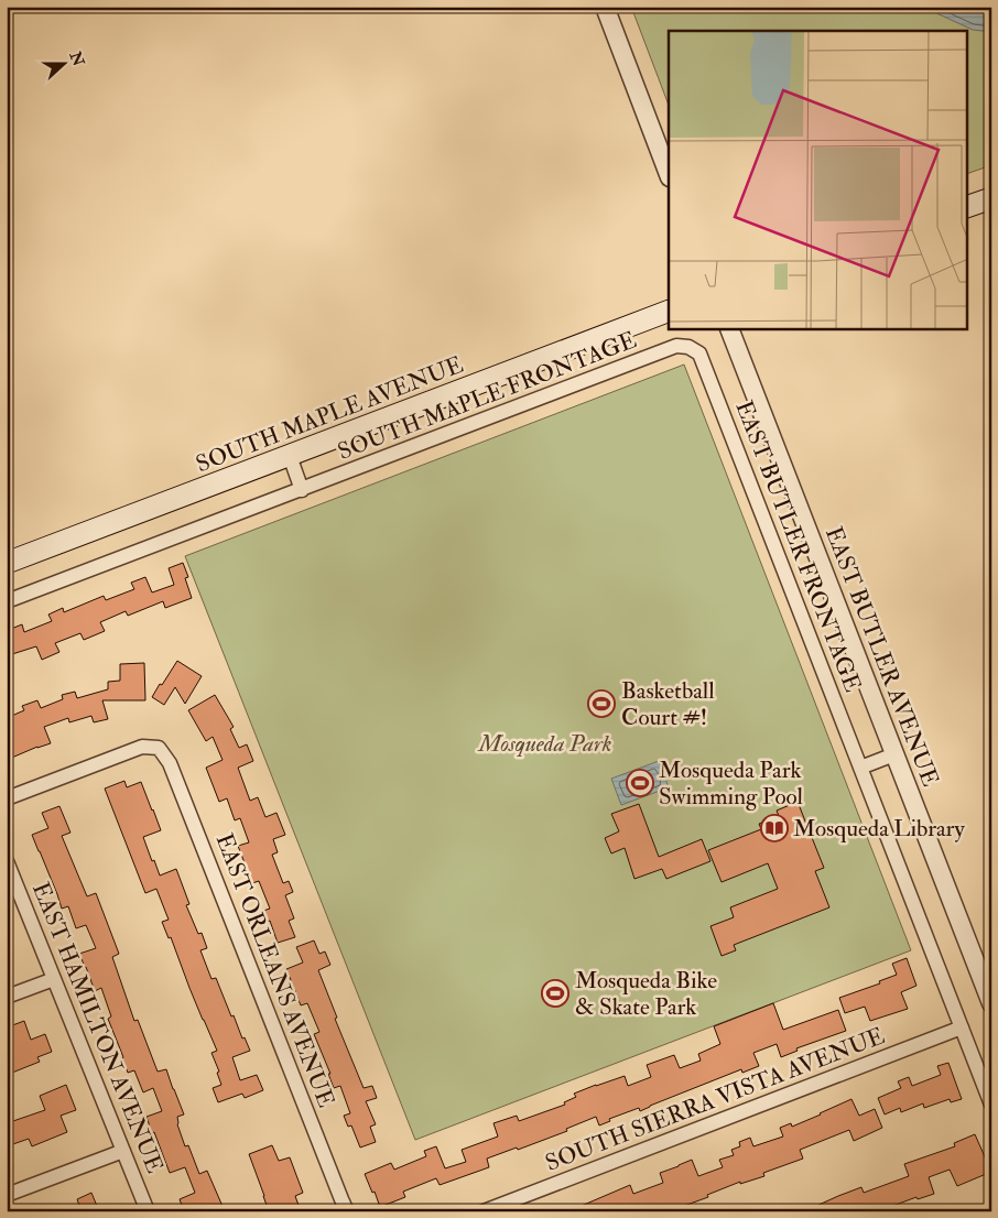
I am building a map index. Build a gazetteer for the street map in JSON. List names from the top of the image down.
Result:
{
  "streets": {
    "main road": ["SOUTH MAPLE AVENUE"],
    "street": [
      "SOUTH MAPLE FRONTAGE",
      "EAST BUTLER FRONTAGE",
      "EAST BUTLER AVENUE",
      "EAST ORLEANS AVENUE",
      "EAST HAMILTON AVENUE",
      "SOUTH SIERRA VISTA AVENUE"
    ]
  },
  "crossings": [
    ["SOUTH MAPLE FRONTAGE", "EAST BUTLER FRONTAGE"],
    ["EAST BUTLER FRONTAGE", "SOUTH SIERRA VISTA AVENUE"]
  ],
  "parks": ["Mosqueda Park"],
  "places": {
    "sports": ["Basketball Court #!", "Mosqueda Park Swimming Pool", "Mosqueda Bike & Skate Park"],
    "library": ["Mosqueda Library"]
  },
  "north": "right"
}
